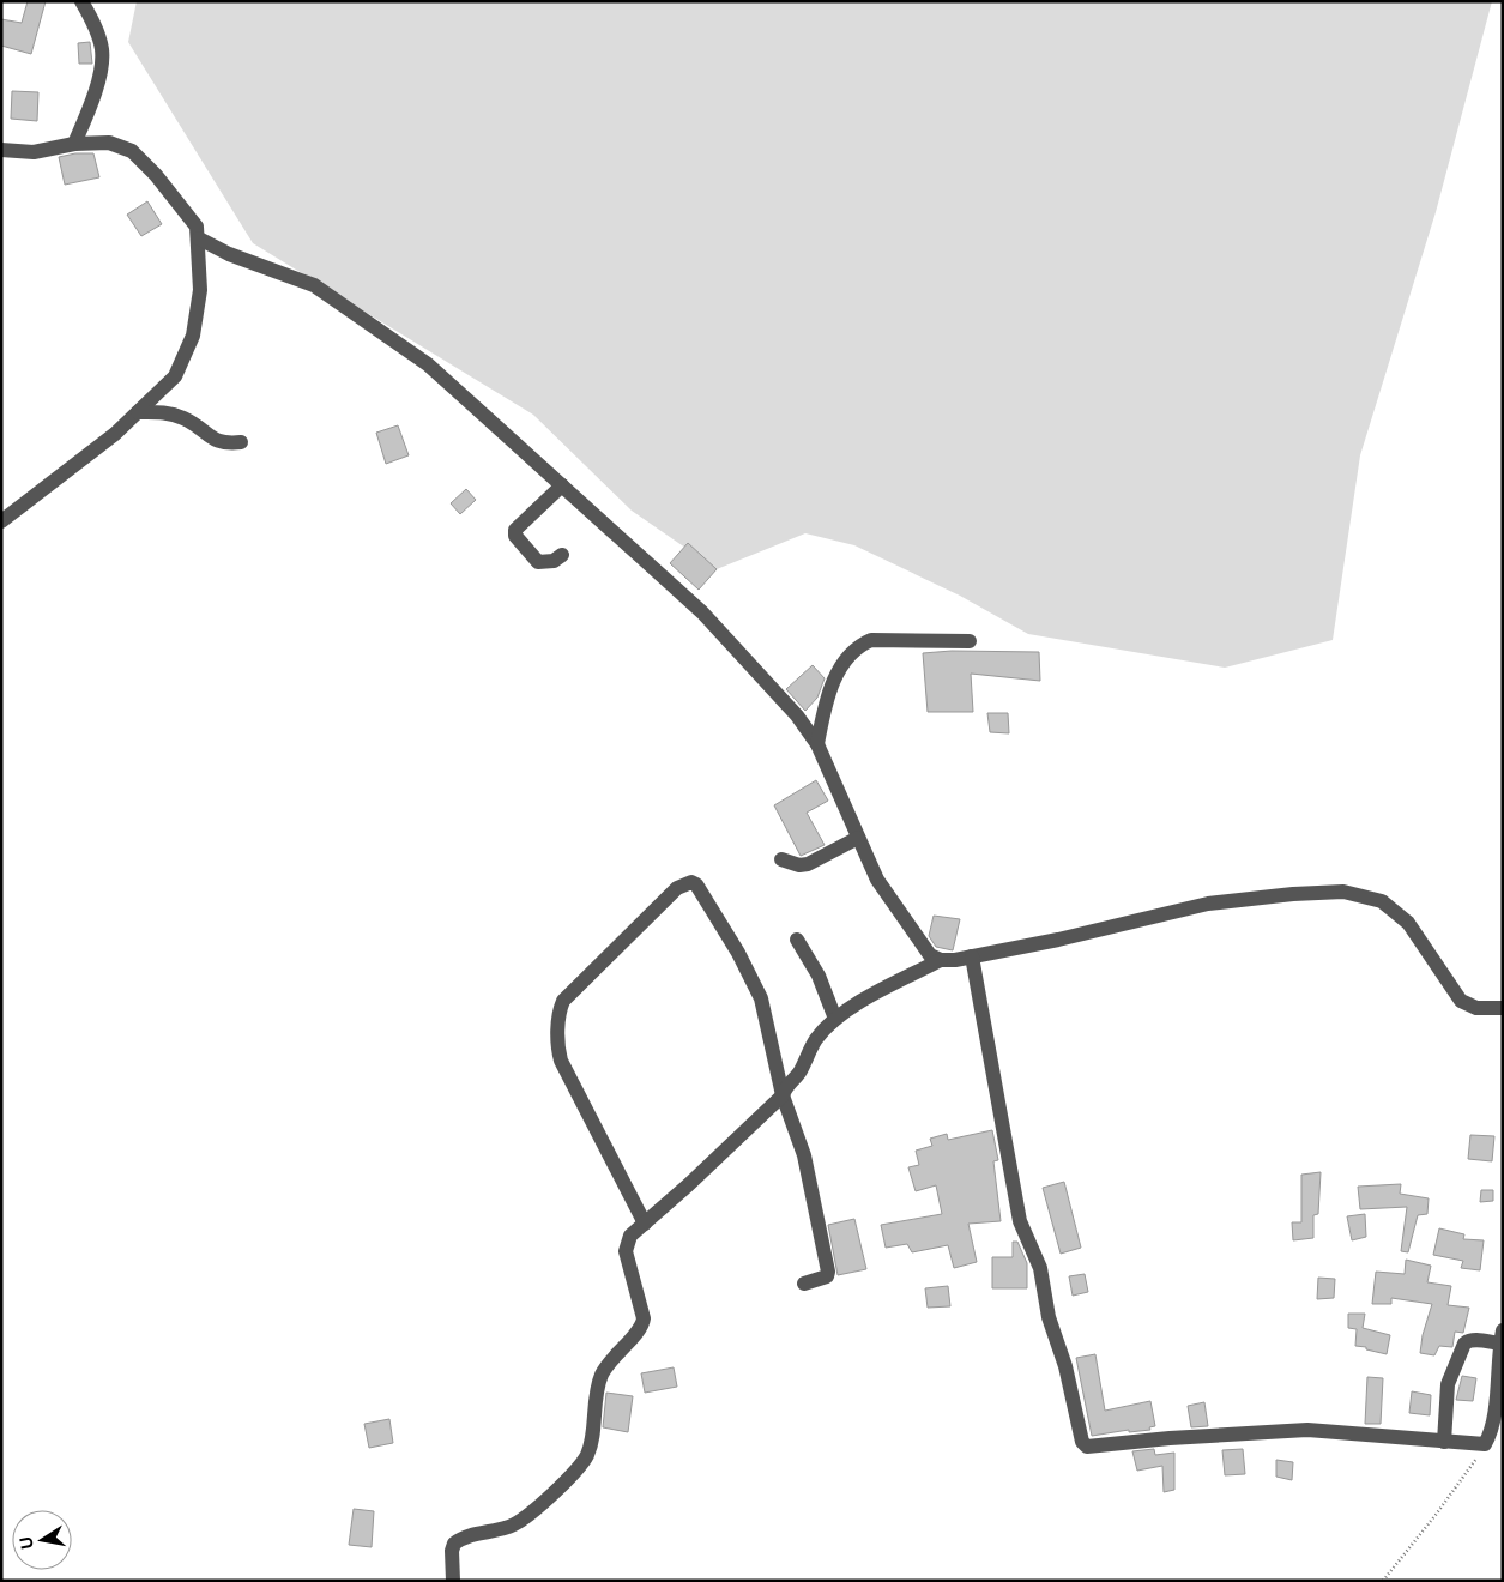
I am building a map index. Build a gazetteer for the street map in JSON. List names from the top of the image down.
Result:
{
  "north": "left"
}
